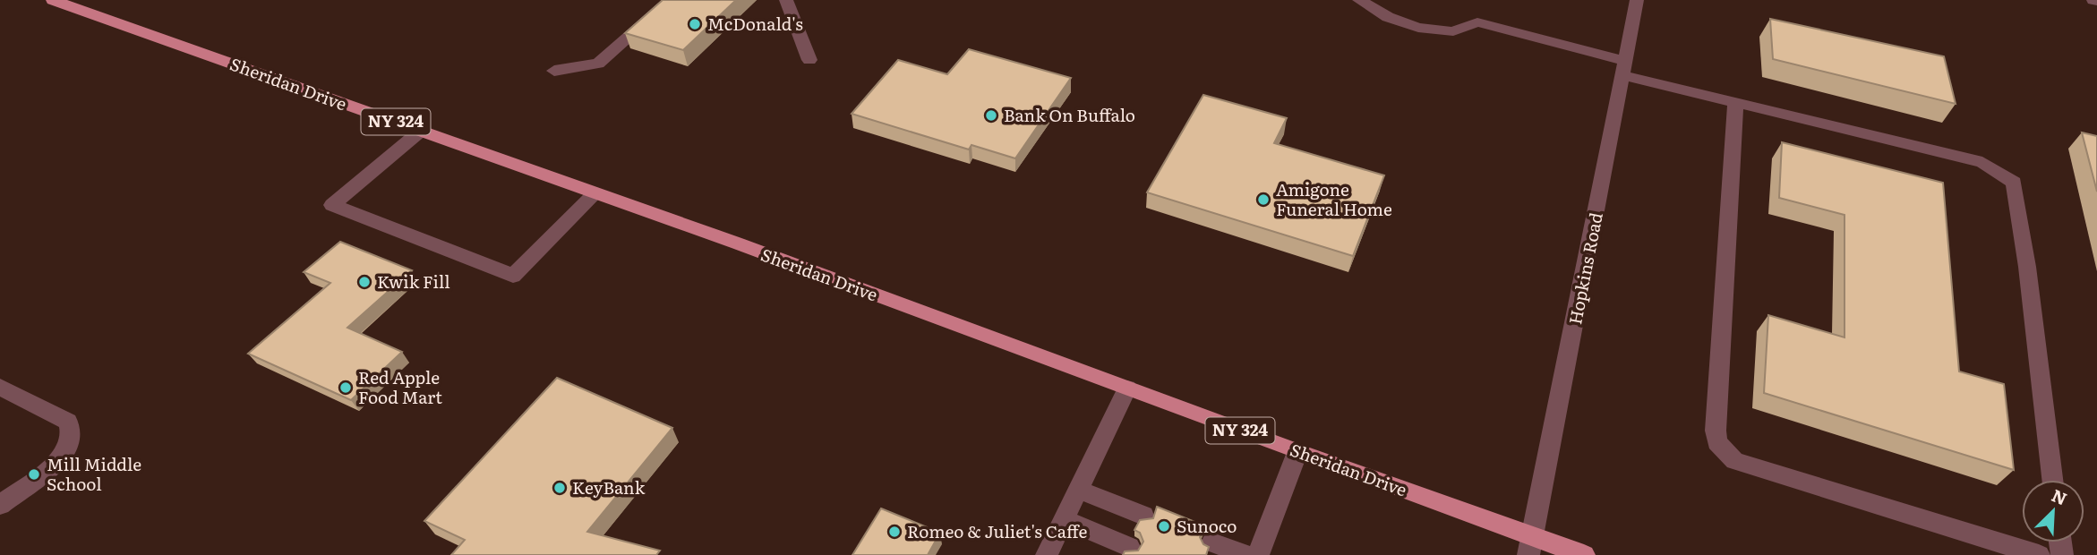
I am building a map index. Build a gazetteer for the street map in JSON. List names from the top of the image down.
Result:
{
  "streets": {
    "main road": ["Sheridan Drive", "NY 324"],
    "street": ["Hopkins Road"]
  },
  "crossings": [
    ["Sheridan Drive", "Hopkins Road"]
  ],
  "places": [
    "McDonald's",
    "Bank On Buffalo",
    "Amigone Funeral Home",
    "Kwik Fill",
    "Red Apple Food Mart",
    "Mill Middle School",
    "KeyBank",
    "Sunoco",
    "Romeo & Juliet's Caffe"
  ],
  "north": "top right"
}
